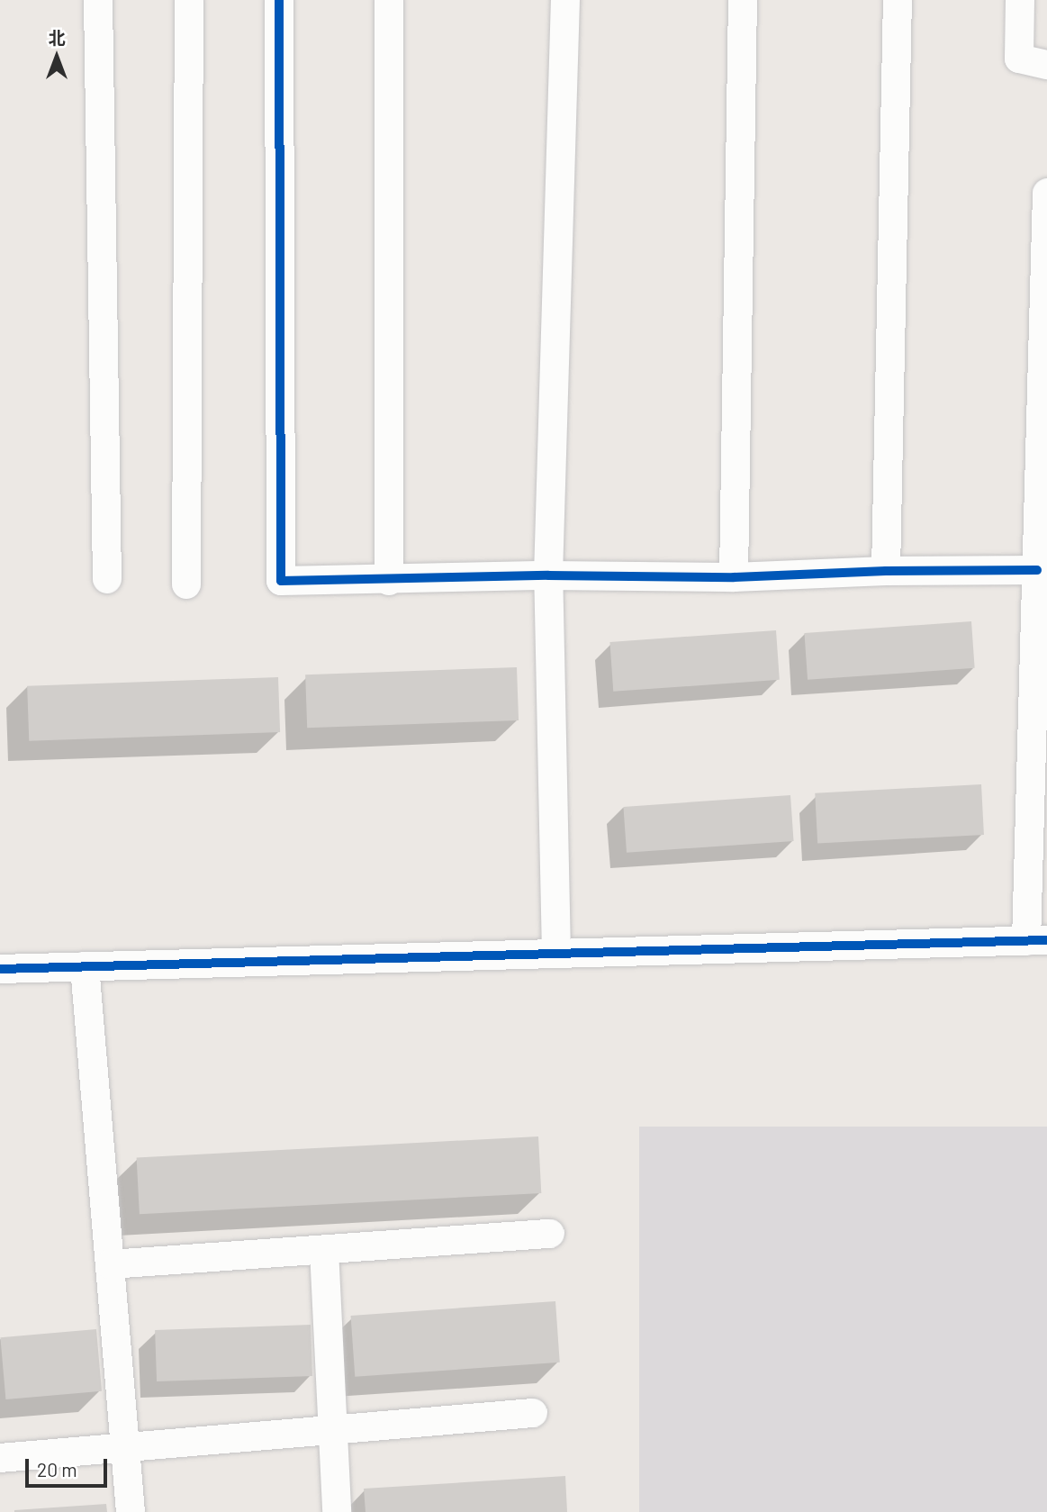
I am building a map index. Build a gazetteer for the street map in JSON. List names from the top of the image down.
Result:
{
  "scale_bar": "20 m",
  "north": "top"
}
